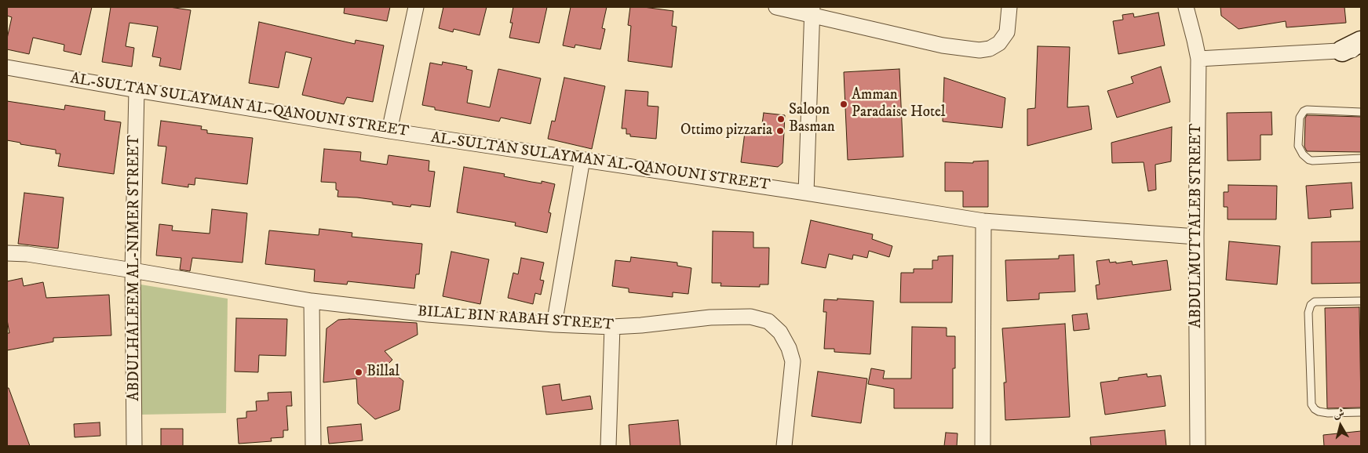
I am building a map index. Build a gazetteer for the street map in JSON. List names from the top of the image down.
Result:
{
  "streets": {
    "street": [
      "AL-SULTAN SULAYMAN AL-QANOUNI STREET",
      "ABDULMUTTALEB STREET",
      "ABDULHALEEM AL-NIMER STREET",
      "BILAL BIN RABAH STREET"
    ]
  },
  "crossings": [
    ["AL-SULTAN SULAYMAN AL-QANOUNI STREET", "ABDULMUTTALEB STREET"],
    ["AL-SULTAN SULAYMAN AL-QANOUNI STREET", "ABDULHALEEM AL-NIMER STREET"],
    ["ABDULHALEEM AL-NIMER STREET", "BILAL BIN RABAH STREET"]
  ],
  "places": [
    "Amman Paradaise Hotel",
    "Saloon Basman",
    "Ottimo pizzaria",
    "Billal"
  ],
  "north": "top"
}
